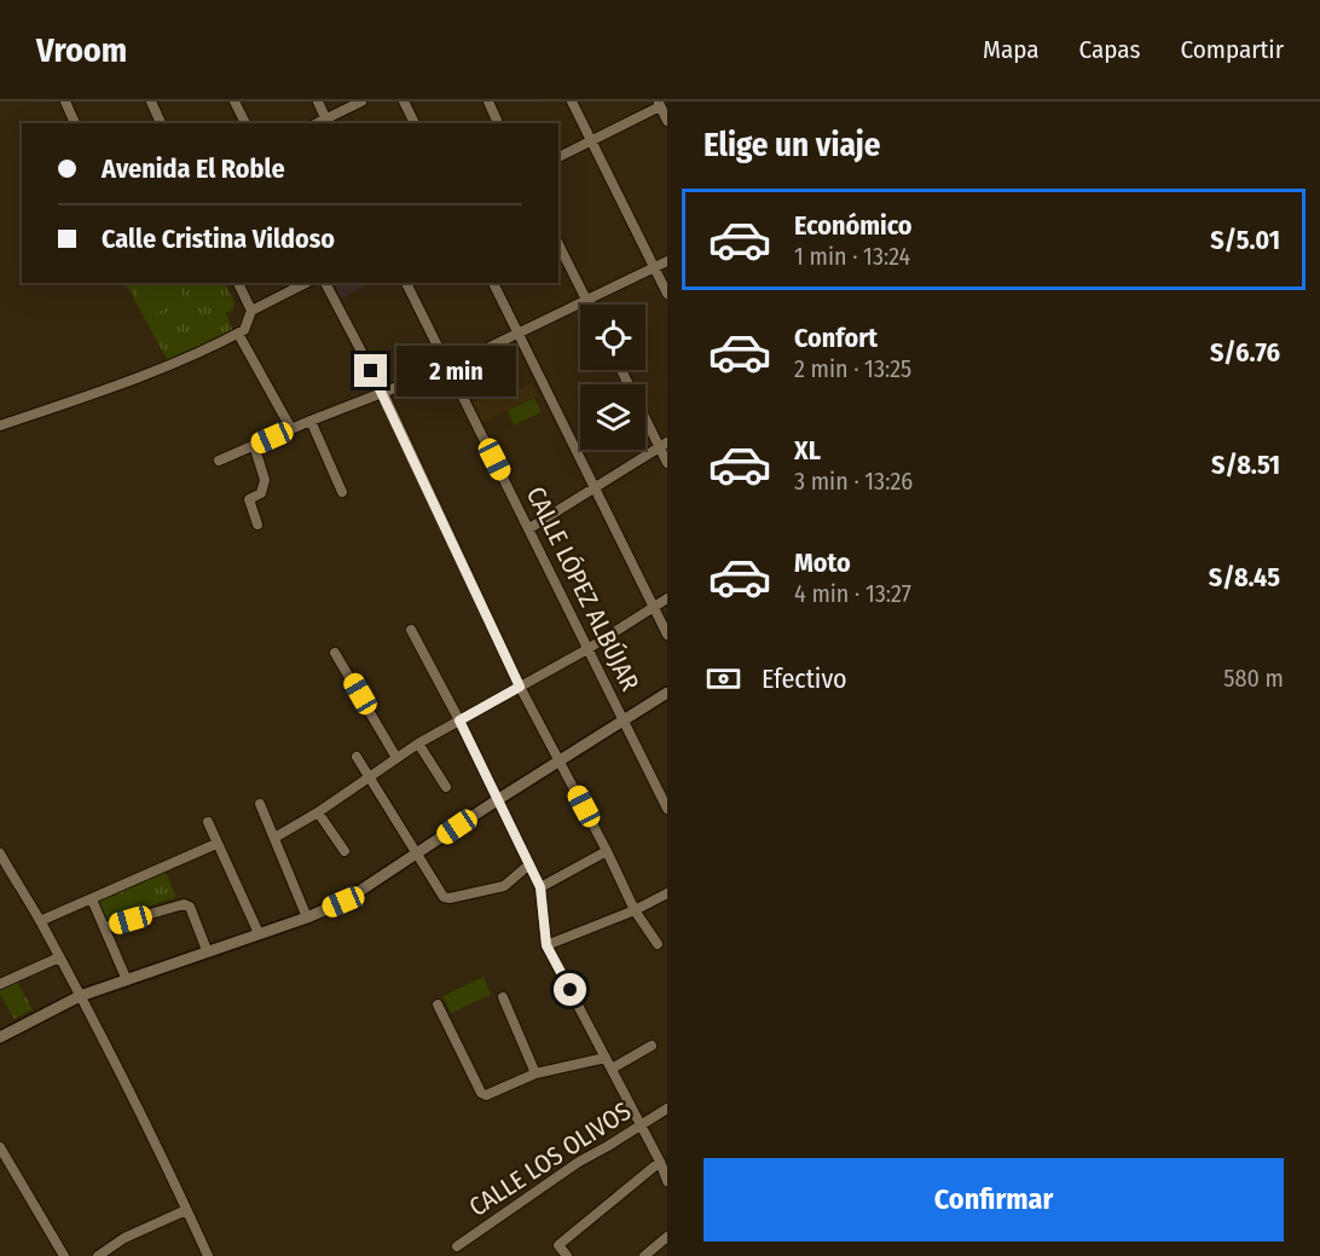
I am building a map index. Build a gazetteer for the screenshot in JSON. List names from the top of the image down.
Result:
{
  "streets": {
    "street": ["CALLE LÓPEZ ALBÚJAR", "CALLE LOS OLIVOS"]
  },
  "page": {
    "header": "Vroom",
    "nav": ["Mapa", "Capas", "Compartir"],
    "heading": "Elige un viaje",
    "banner": ["Avenida El Roble", "Calle Cristina Vildoso"],
    "list": [
      {
        "name": "Económico",
        "note": "1 min · 13:24",
        "value": "S/5.01"
      },
      {
        "name": "Confort",
        "note": "2 min · 13:25",
        "value": "S/6.76"
      },
      {
        "name": "XL",
        "note": "3 min · 13:26",
        "value": "S/8.51"
      },
      {
        "name": "Moto",
        "note": "4 min · 13:27",
        "value": "S/8.45"
      }
    ],
    "bubble": "2 min",
    "pay": ["Efectivo", "580 m"],
    "buttons": "Confirmar"
  }
}
